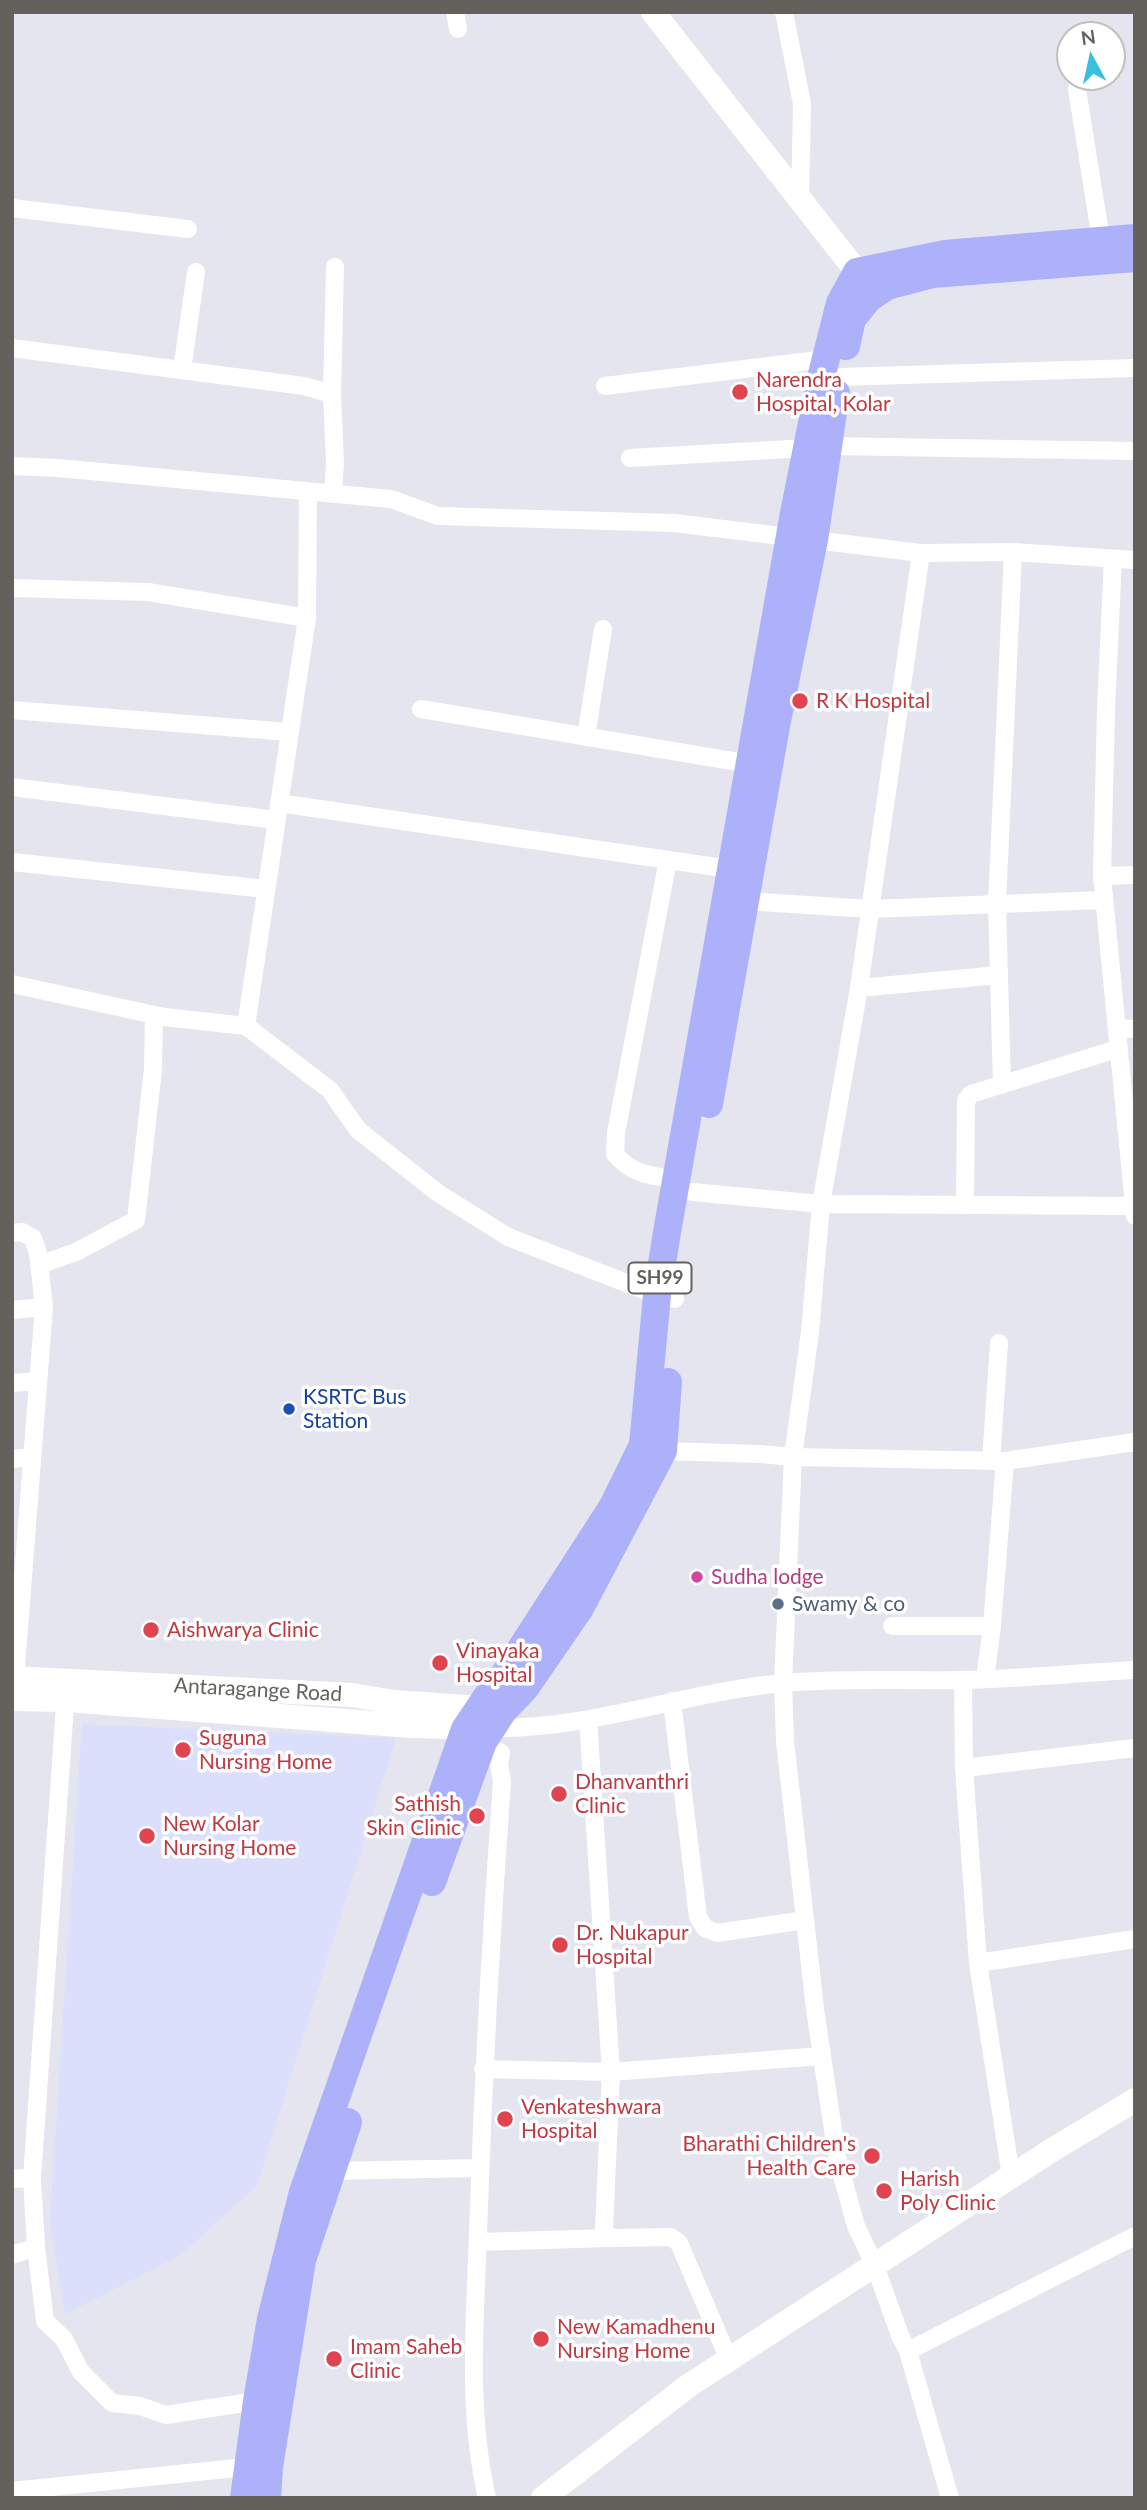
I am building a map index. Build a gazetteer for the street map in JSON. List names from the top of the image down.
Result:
{
  "streets": {
    "main road": ["SH99"],
    "street": ["Antaragange Road"]
  },
  "crossings": [
    ["SH99", "Antaragange Road"]
  ],
  "places": [
    "Narendra Hospital, Kolar",
    "R K Hospital",
    "KSRTC Bus Station",
    "Sudha lodge",
    "Swamy & co",
    "Aishwarya Clinic",
    "Vinayaka Hospital",
    "Suguna Nursing Home",
    "Dhanvanthri Clinic",
    "Sathish Skin Clinic",
    "New Kolar Nursing Home",
    "Dr. Nukapur Hospital",
    "Venkateshwara Hospital",
    "Bharathi Children's Health Care",
    "Harish Poly Clinic",
    "New Kamadhenu Nursing Home",
    "Imam Saheb Clinic"
  ],
  "north": "top"
}
